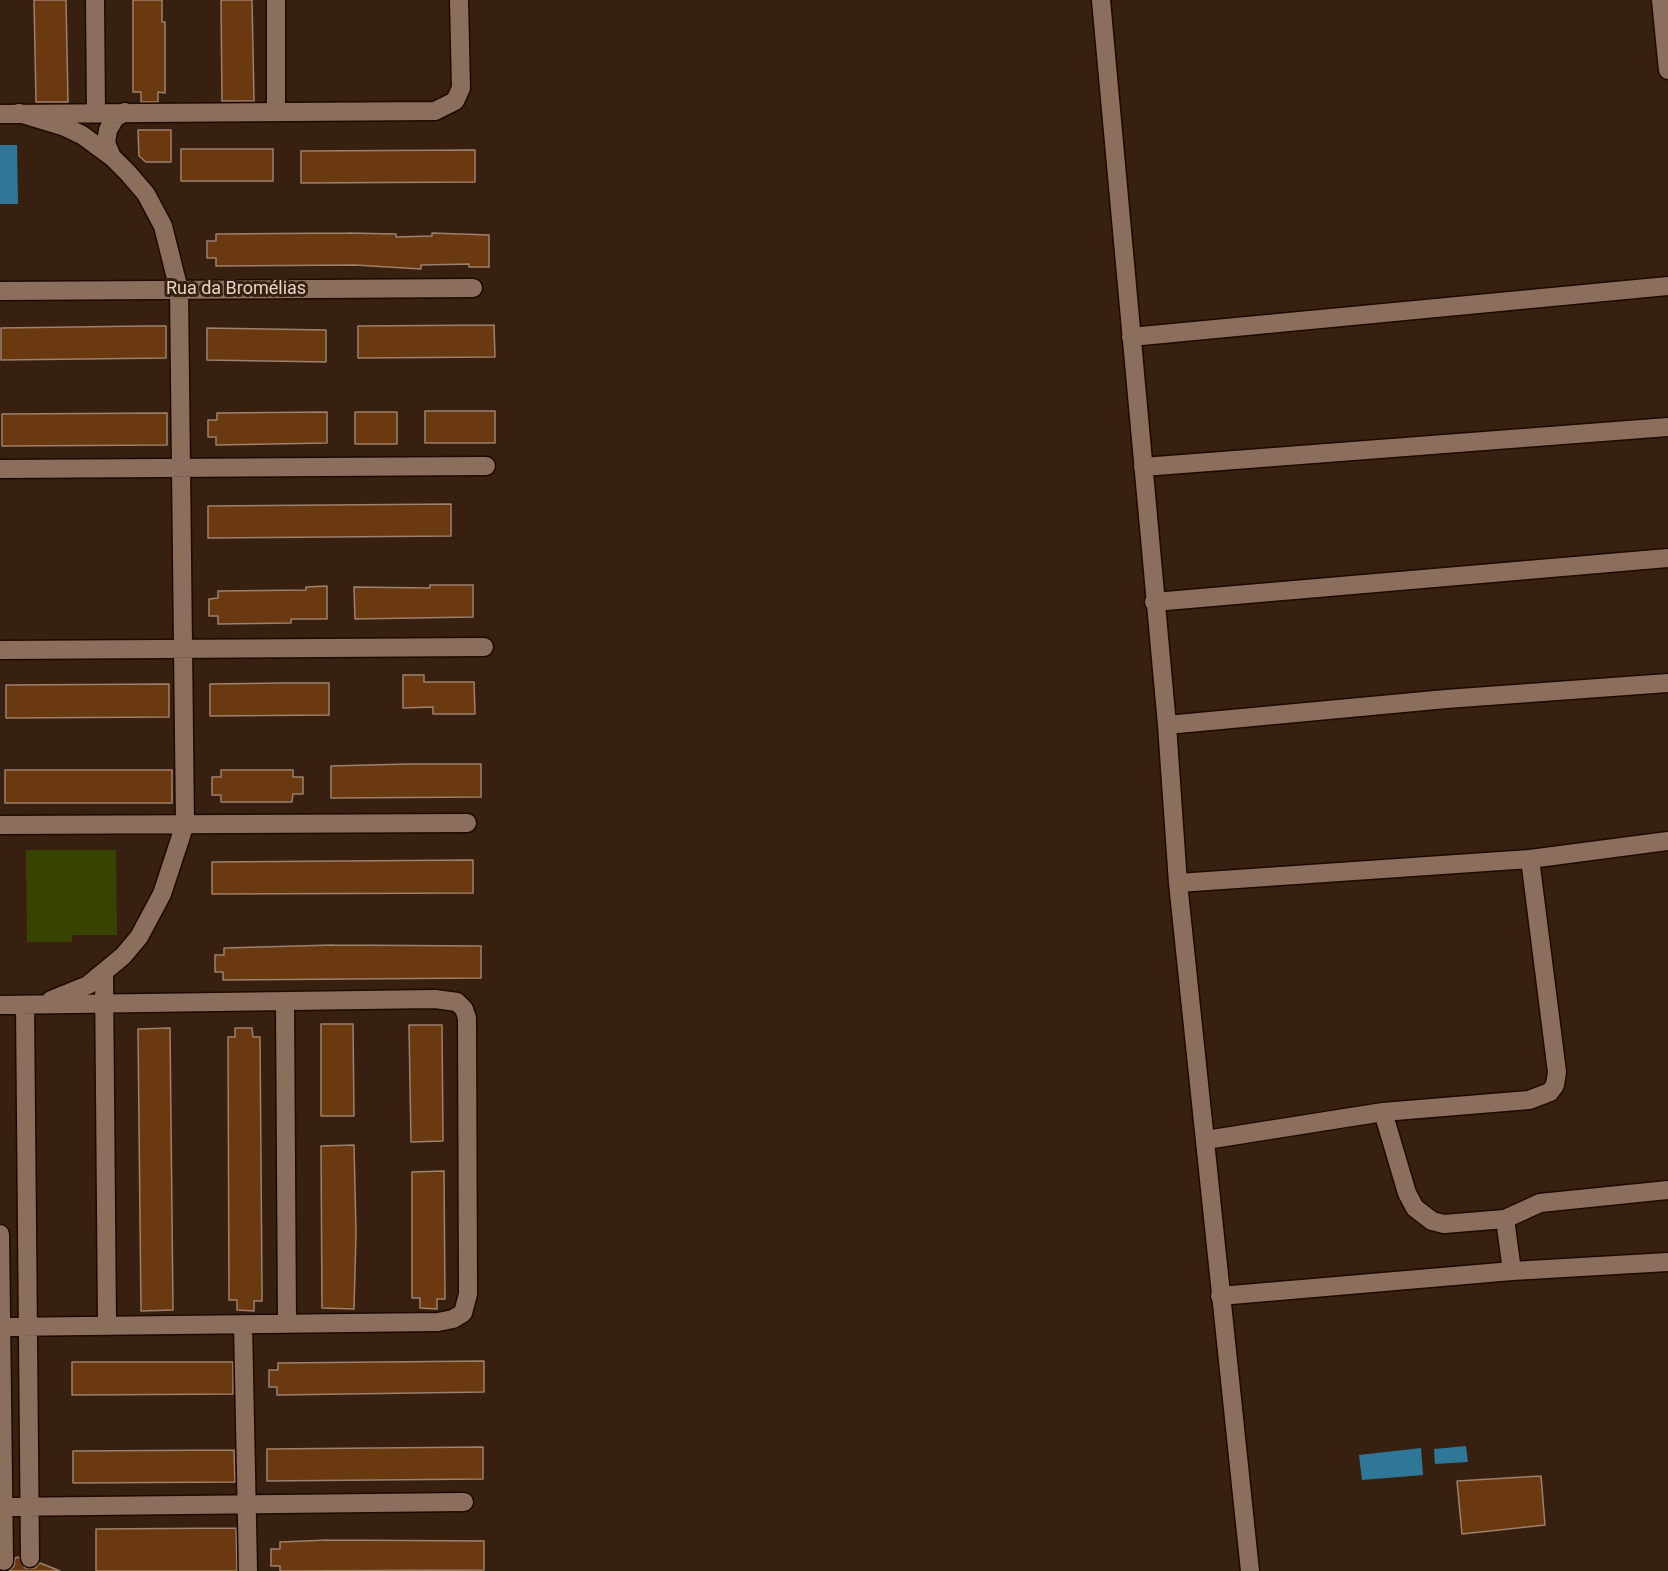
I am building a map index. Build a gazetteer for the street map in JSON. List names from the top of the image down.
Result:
{
  "streets": {
    "street": ["Rua da Bromélias"]
  }
}
